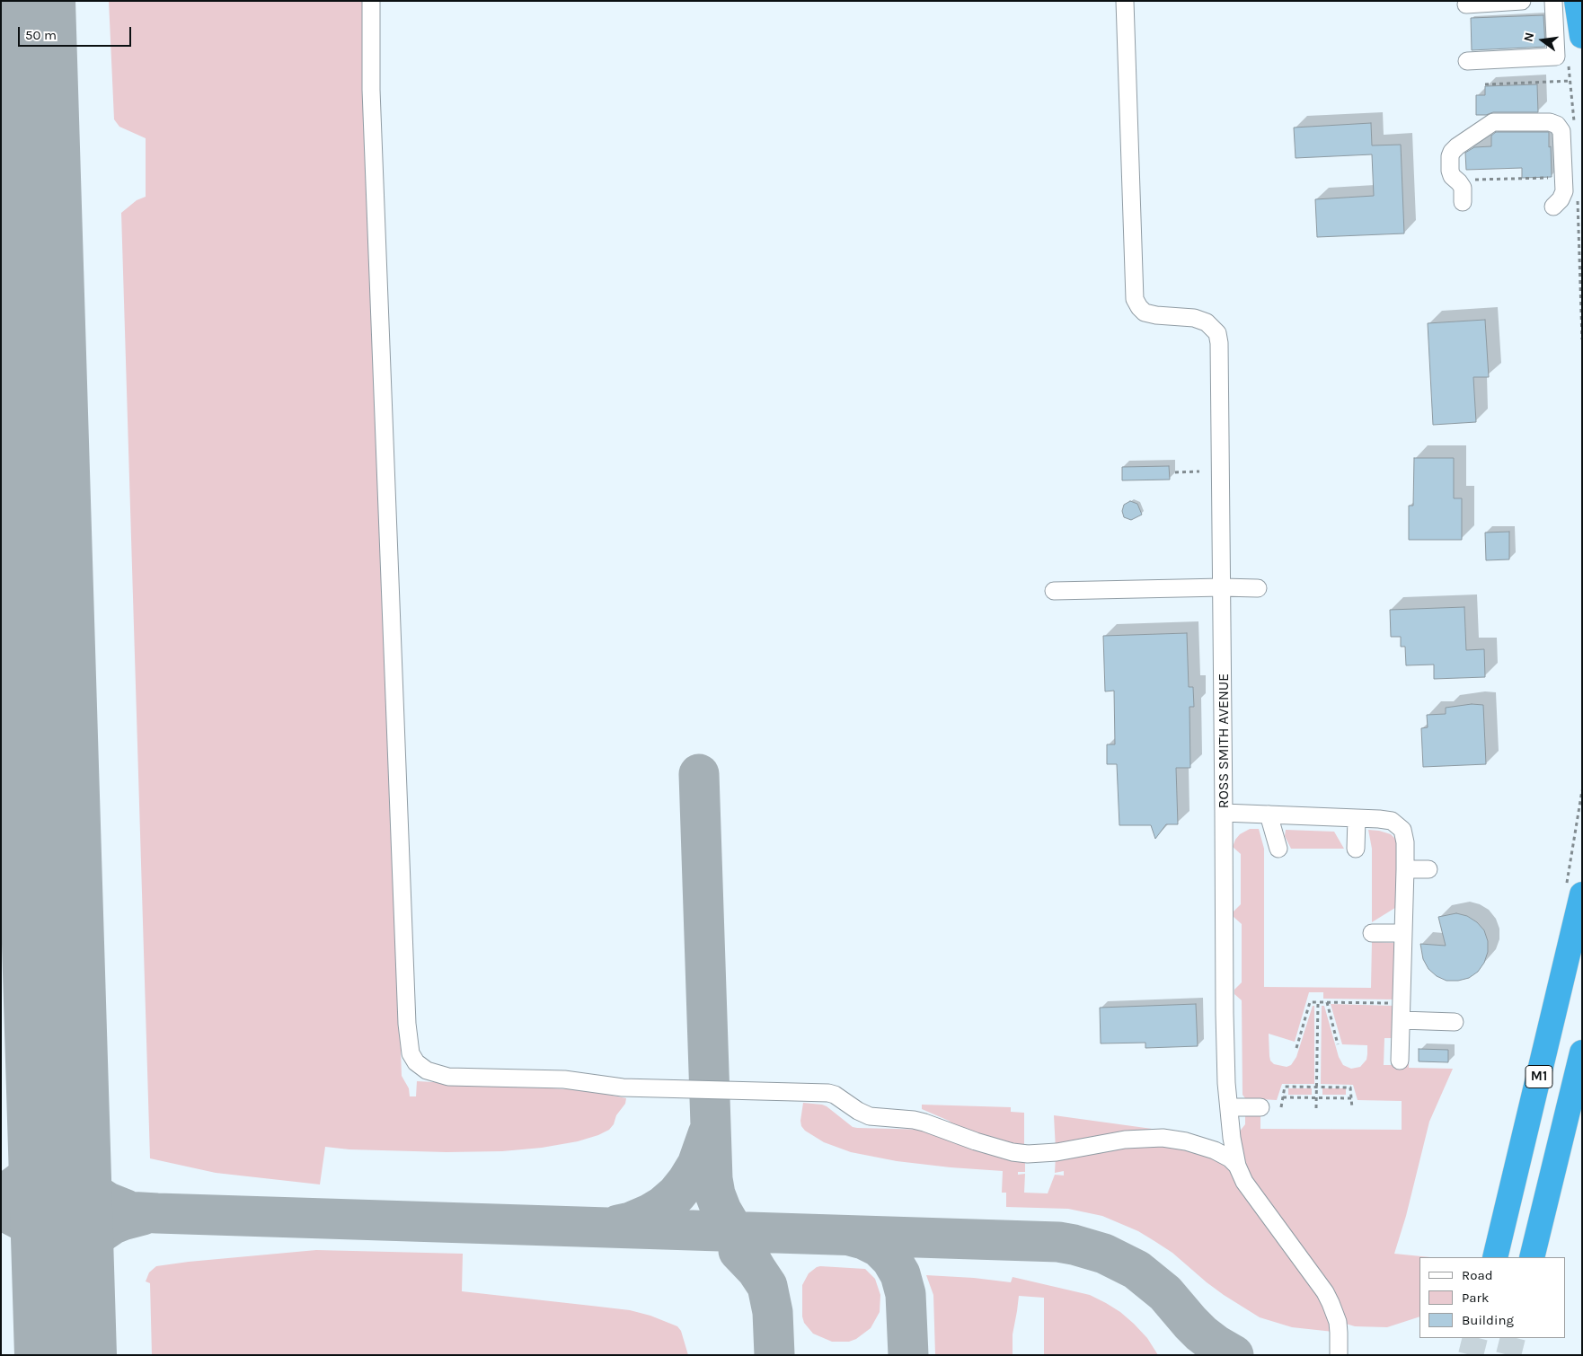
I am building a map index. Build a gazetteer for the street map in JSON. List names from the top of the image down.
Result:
{
  "streets": {
    "highway": ["M1"],
    "lane": ["ROSS SMITH AVENUE"]
  },
  "legend": ["Road", "Park", "Building"],
  "scale_bar": "50 m",
  "north": "left"
}
